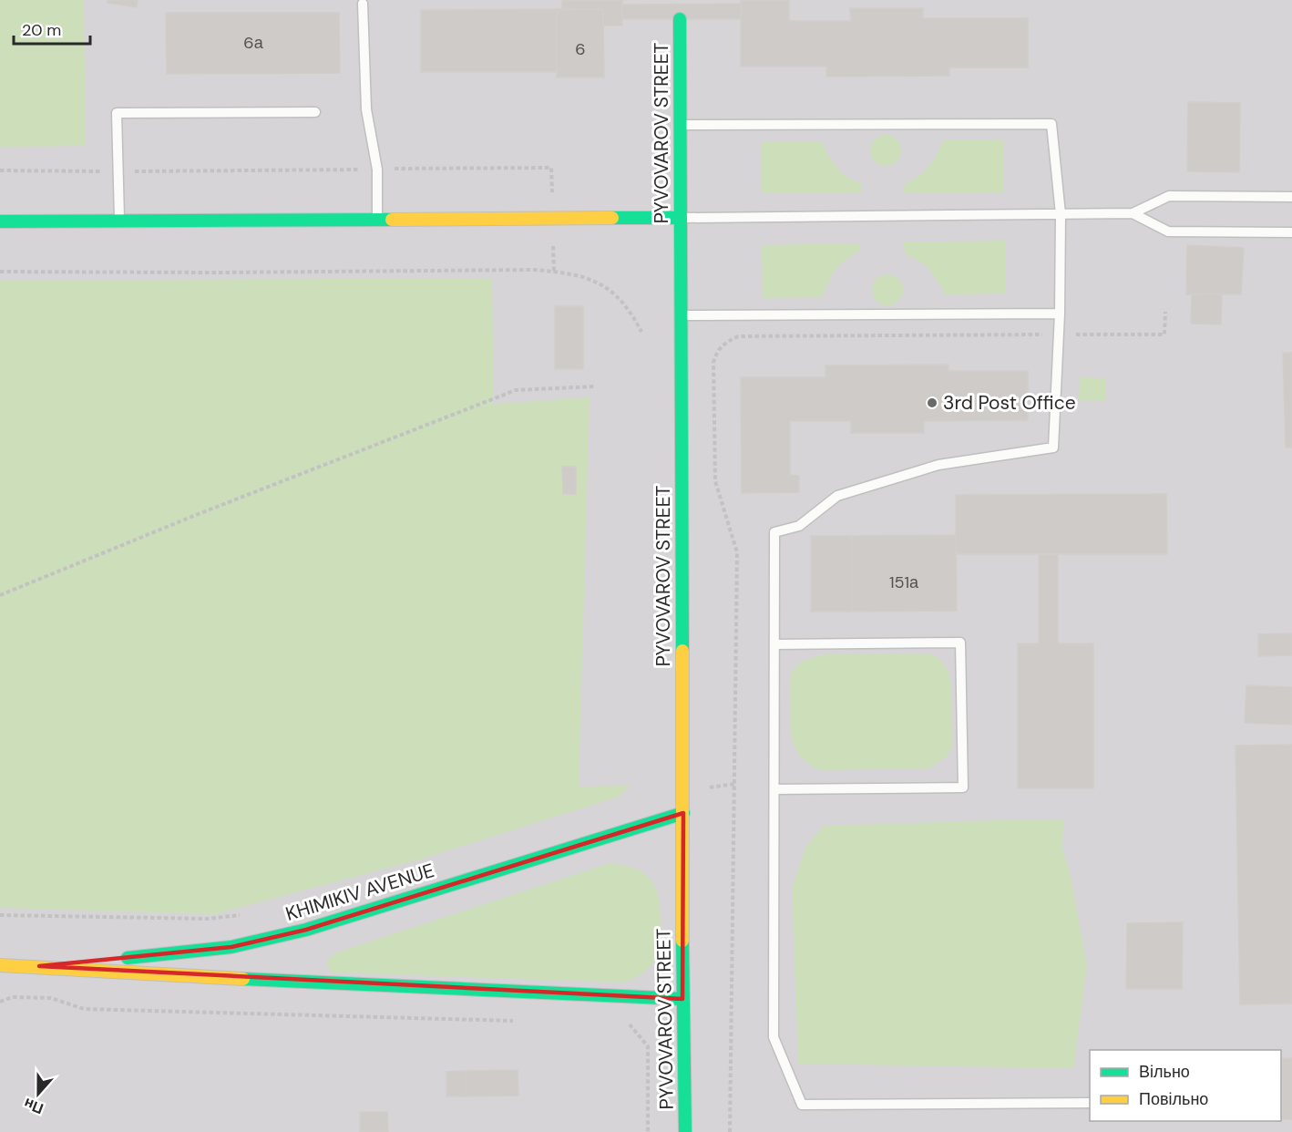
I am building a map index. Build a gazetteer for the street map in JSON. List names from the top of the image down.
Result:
{
  "streets": {
    "street": ["PYVOVAROV STREET", "KHIMIKIV AVENUE"]
  },
  "crossings": [
    ["PYVOVAROV STREET", "KHIMIKIV AVENUE"]
  ],
  "places": ["3rd Post Office"],
  "house_numbers": ["6а", "6", "151а"],
  "legend": ["Вільно", "Повільно"],
  "scale_bar": "20 m",
  "north": "bottom"
}
